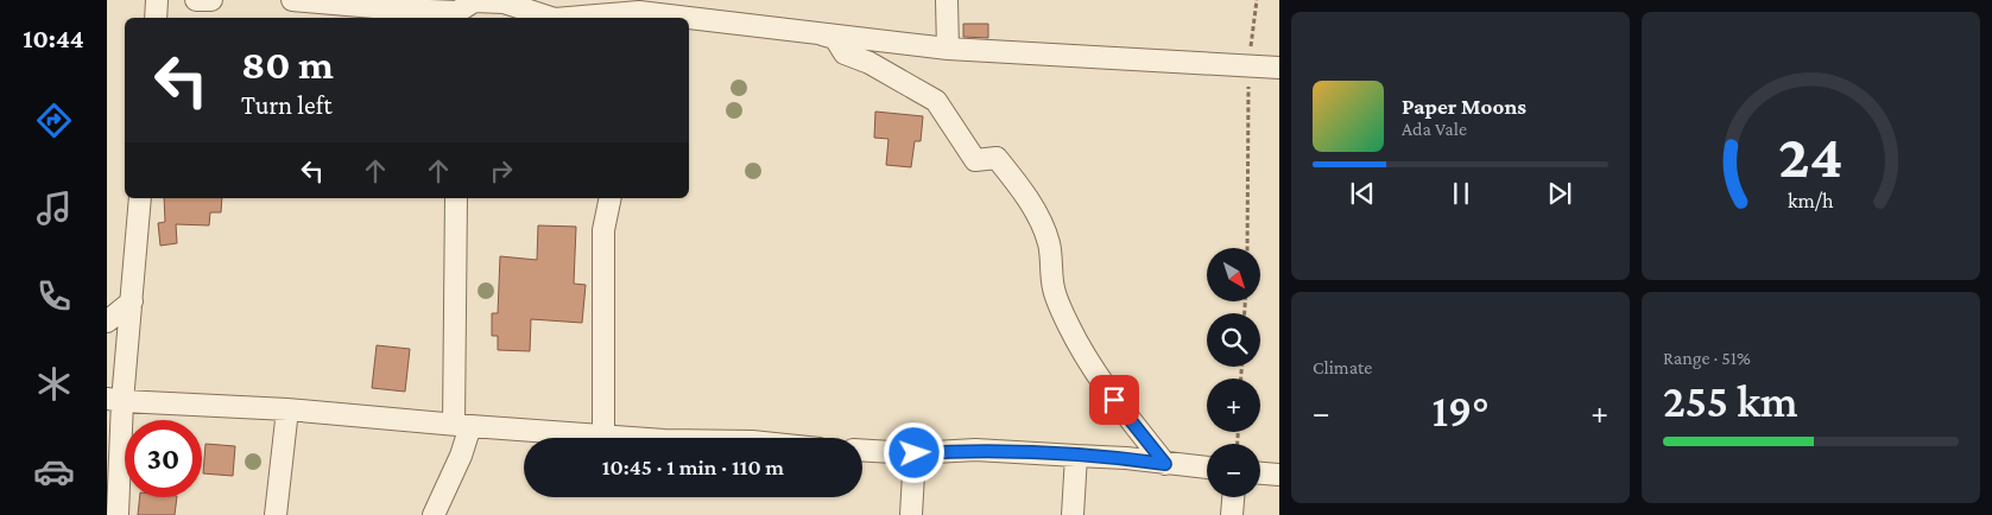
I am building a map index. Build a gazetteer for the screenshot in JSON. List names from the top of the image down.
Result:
{
  "north": "bottom right",
  "page": {
    "tabs": "10:44",
    "turn": ["80 m", "Turn left"],
    "song": ["Paper Moons", "Ada Vale"],
    "map_buttons": ["+", "−"],
    "tile": [
      "Climate",
      ["Range · 51%", "255 km"]
    ],
    "heat": ["−", "19°", "+"],
    "limit": "30",
    "trip": "10:45 · 1 min · 110 m",
    "gauge": ["24", "km/h"]
  }
}
